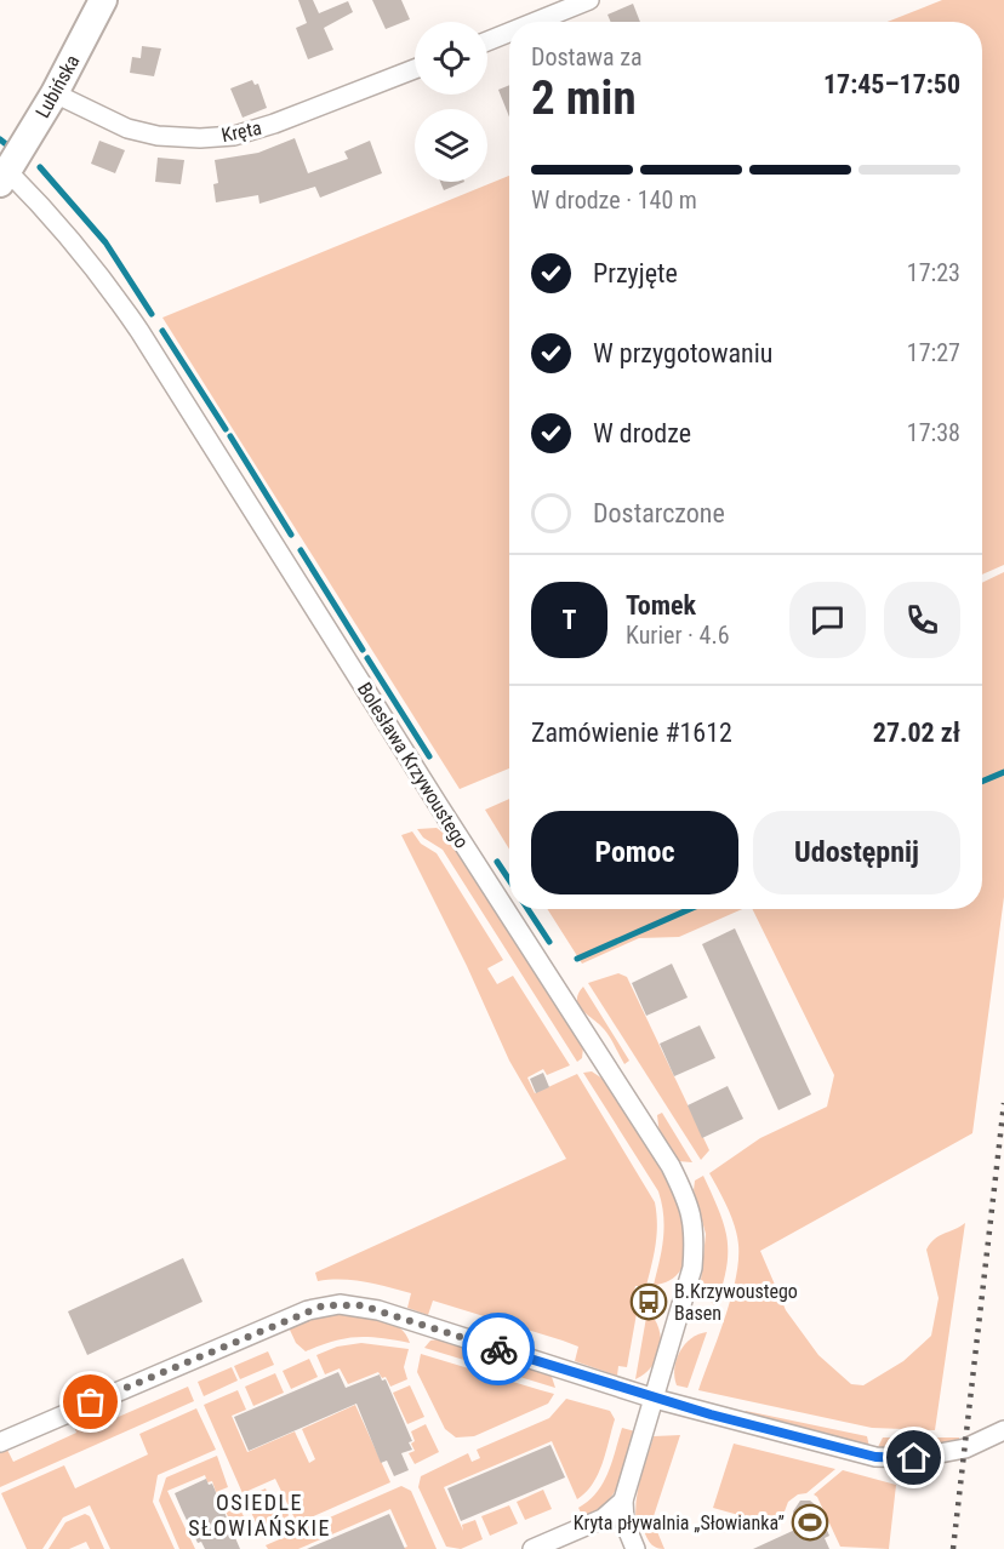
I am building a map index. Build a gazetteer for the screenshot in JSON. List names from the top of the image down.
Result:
{
  "streets": {
    "main road": ["Lubińska"],
    "street": ["Kręta", "Bolesława Krzywoustego"]
  },
  "crossings": [
    ["Lubińska", "Kręta"],
    ["Lubińska", "Bolesława Krzywoustego"]
  ],
  "districts": ["OSIEDLE SŁOWIAŃSKIE"],
  "places": {
    "bus stop": ["B.Krzywoustego Basen"],
    "sports": ["Kryta pływalnia „Słowianka”"]
  },
  "page": {
    "heading": ["2 min", "Dostawa za", "17:45–17:50"],
    "panel": [
      "Tomek",
      "Kurier · 4.6",
      "Zamówienie #1612",
      "27.02 zł"
    ],
    "bar": "W drodze · 140 m",
    "list": [
      ["Przyjęte", "17:23"],
      ["W przygotowaniu", "17:27"],
      ["W drodze", "17:38"],
      "Dostarczone"
    ],
    "round": "T",
    "buttons": ["Pomoc", "Udostępnij"]
  }
}
